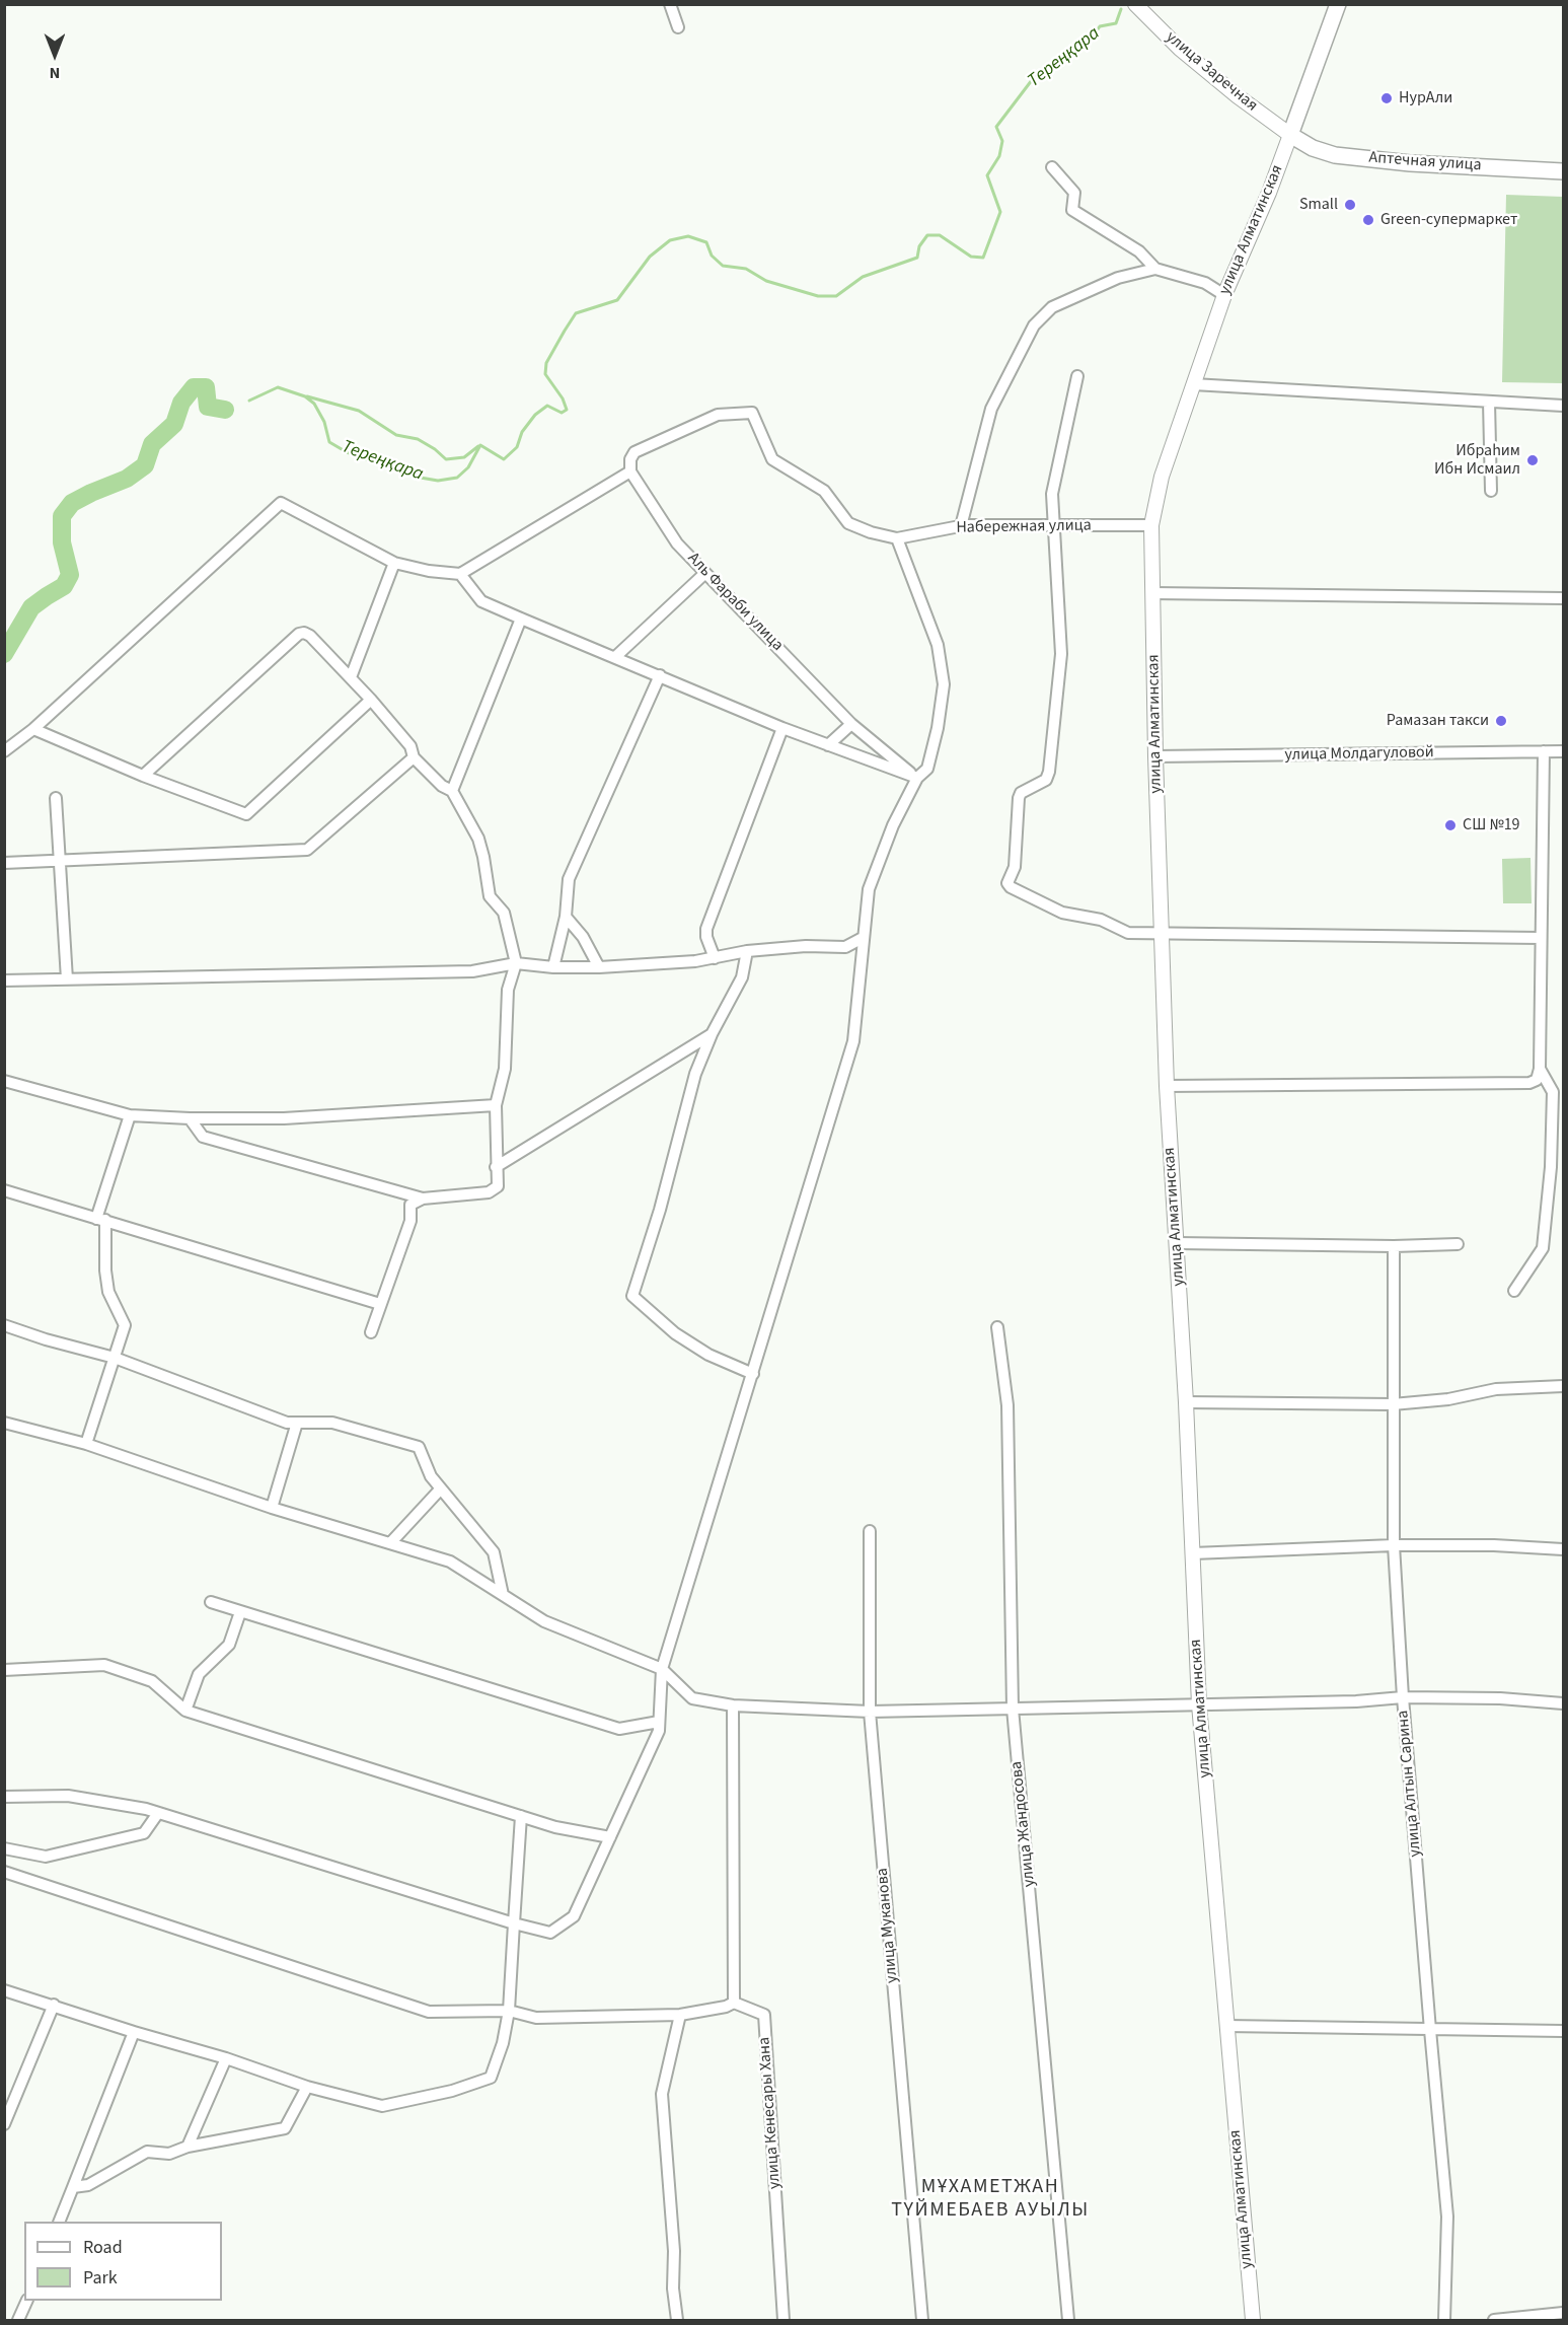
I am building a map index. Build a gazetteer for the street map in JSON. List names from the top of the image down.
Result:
{
  "streets": {
    "main road": ["Аптечная улица"],
    "street": [
      "улица Заречная",
      "улица Алматинская",
      "Набережная улица",
      "Аль Фараби улица",
      "улица Молдагуловой",
      "улица Алтын Сарина",
      "улица Жандосова",
      "улица Муканова",
      "улица Кенесары Хана"
    ]
  },
  "crossings": [
    ["улица Заречная", "Аптечная улица"],
    ["улица Заречная", "улица Алматинская"],
    ["Аптечная улица", "улица Алматинская"],
    ["улица Алматинская", "Набережная улица"],
    ["улица Алматинская", "улица Молдагуловой"],
    ["Набережная улица", "Аль Фараби улица"]
  ],
  "districts": ["МҰХАМЕТЖАН ТҮЙМЕБАЕВ АУЫЛЫ"],
  "water": ["Тереңқара"],
  "places": [
    "НурАли",
    "Small",
    "Green-супермаркет",
    "Ибраһим Ибн Исмаил",
    "Рамазан такси",
    "СШ №19"
  ],
  "legend": ["Road", "Park"],
  "north": "bottom"
}
